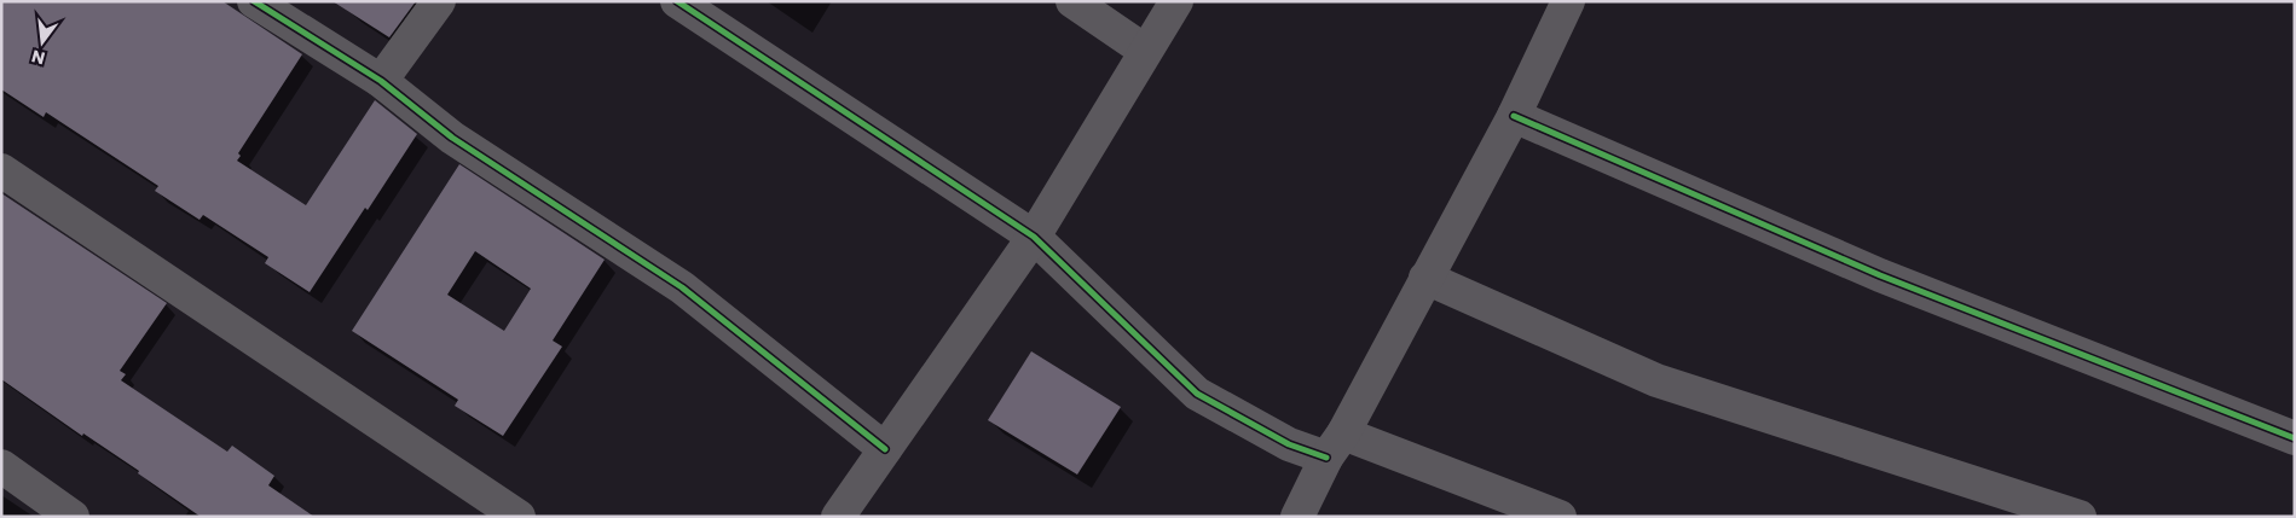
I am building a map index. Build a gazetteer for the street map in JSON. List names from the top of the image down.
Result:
{
  "north": "bottom"
}
